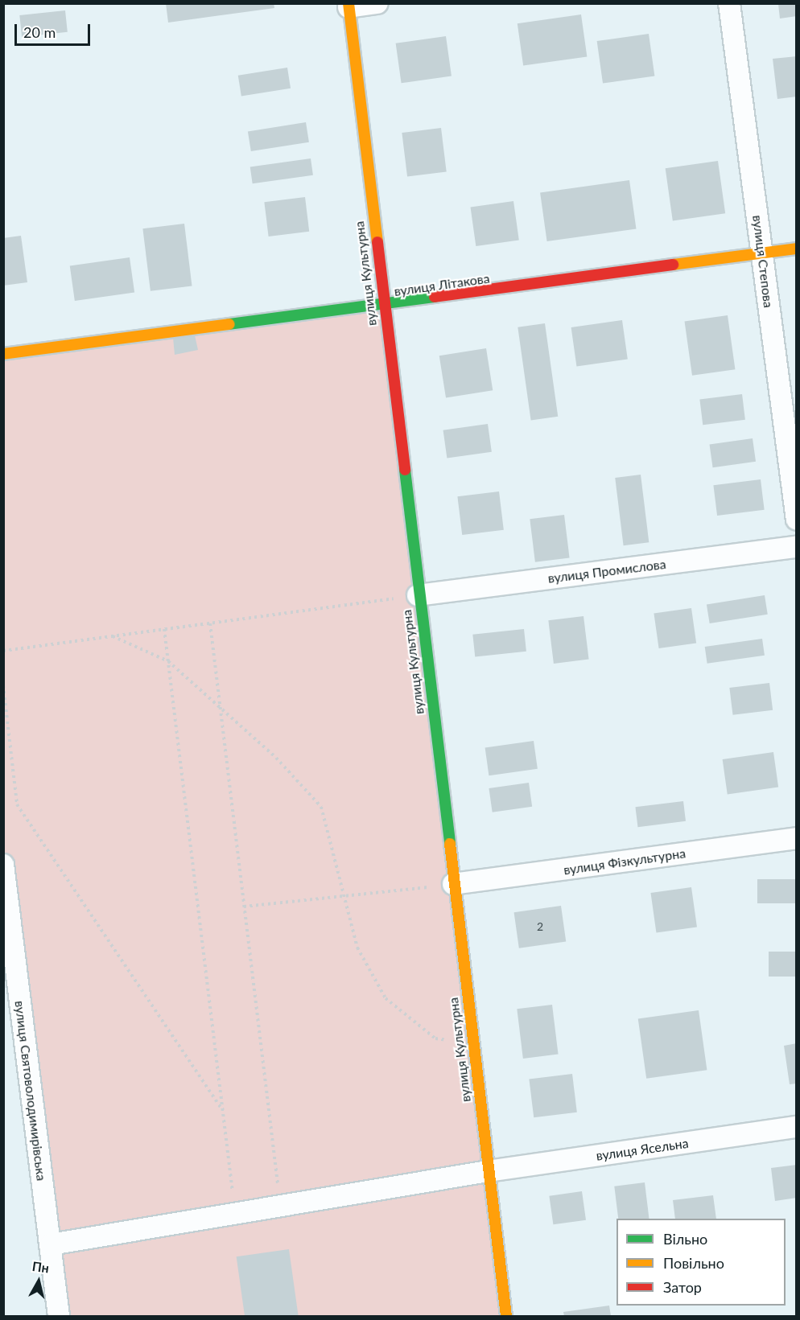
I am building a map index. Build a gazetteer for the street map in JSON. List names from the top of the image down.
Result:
{
  "streets": {
    "street": [
      "вулиця Степова",
      "вулиця Культурна",
      "вулиця Літакова",
      "вулиця Промислова",
      "вулиця Фізкультурна",
      "вулиця Святоволодимирівська",
      "вулиця Ясельна"
    ]
  },
  "crossings": [
    ["вулиця Степова", "вулиця Літакова"],
    ["вулиця Культурна", "вулиця Літакова"],
    ["вулиця Культурна", "вулиця Промислова"],
    ["вулиця Культурна", "вулиця Фізкультурна"],
    ["вулиця Культурна", "вулиця Ясельна"],
    ["вулиця Святоволодимирівська", "вулиця Ясельна"]
  ],
  "house_numbers": ["2"],
  "legend": ["Вільно", "Повільно", "Затор"],
  "scale_bar": "20 m",
  "north": "top"
}
